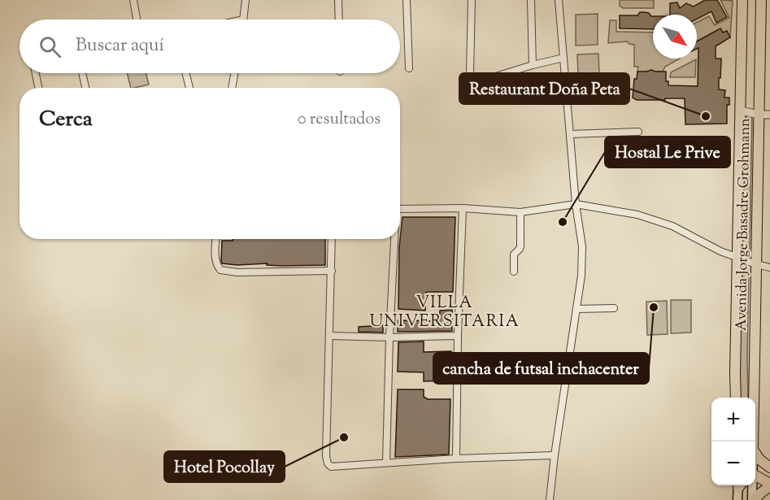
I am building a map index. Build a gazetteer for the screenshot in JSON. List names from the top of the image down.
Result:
{
  "streets": {
    "highway": ["Avenida Jorge Basadre Grohmann"]
  },
  "districts": ["VILLA UNIVERSITARIA"],
  "places": [
    "Restaurant Doña Peta",
    "Hostal Le Prive",
    "cancha de futsal inchacenter",
    "Hotel Pocollay"
  ],
  "north": "bottom right",
  "page": {
    "search": "Buscar aquí",
    "heading": ["Cerca", "0 resultados"],
    "map_buttons": ["+", "−"]
  }
}
